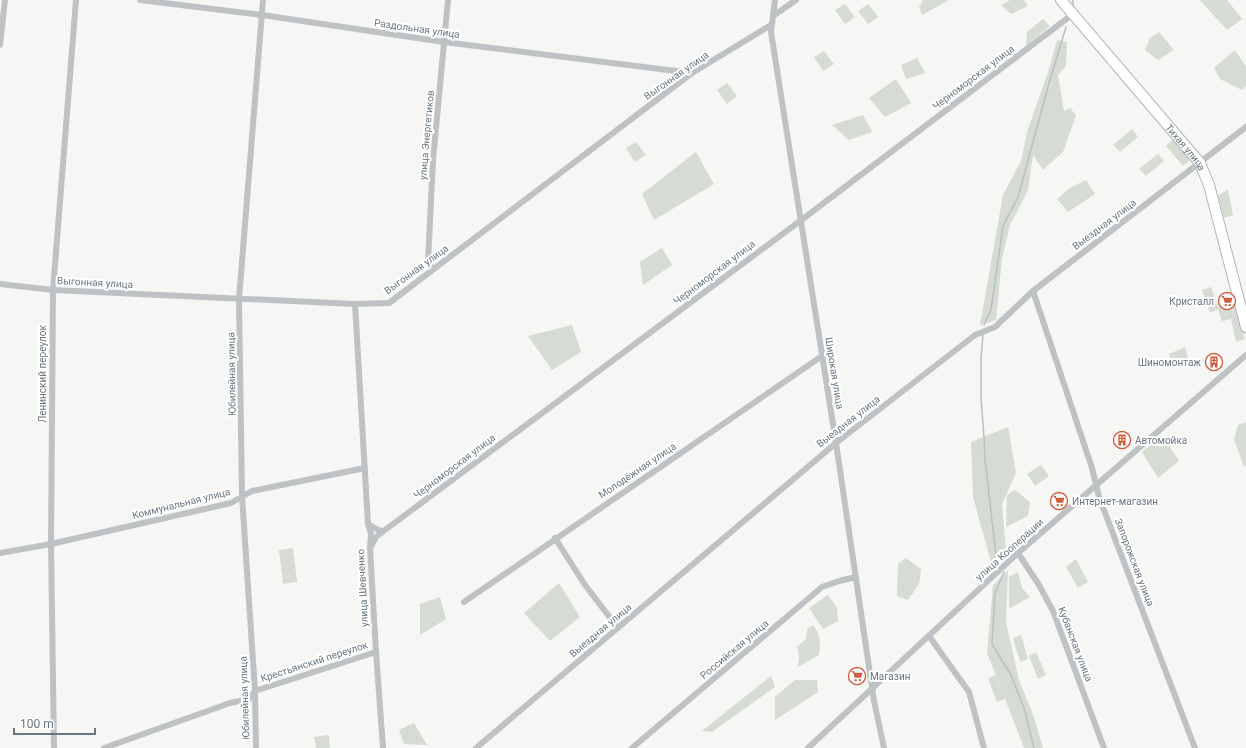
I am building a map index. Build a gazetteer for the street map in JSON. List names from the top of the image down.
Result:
{
  "streets": {
    "main road": ["Тихая улица"],
    "street": [
      "Раздольная улица",
      "Выгонная улица",
      "Черноморская улица",
      "улица Энергетиков",
      "Выездная улица",
      "Широкая улица",
      "Ленинский переулок",
      "Юбилейная улица",
      "Молодёжная улица",
      "Коммунальная улица",
      "улица Кооперации",
      "Запорожская улица",
      "улица Шевченко",
      "Кубанская улица",
      "Российская улица",
      "Крестьянский переулок"
    ]
  },
  "crossings": [
    ["Раздольная улица", "Выгонная улица"],
    ["Раздольная улица", "улица Энергетиков"],
    ["Раздольная улица", "Юбилейная улица"],
    ["Выгонная улица", "улица Энергетиков"],
    ["Выгонная улица", "Широкая улица"],
    ["Выгонная улица", "Ленинский переулок"],
    ["Выгонная улица", "Юбилейная улица"],
    ["Выгонная улица", "улица Шевченко"],
    ["Черноморская улица", "Тихая улица"],
    ["Черноморская улица", "Широкая улица"],
    ["Черноморская улица", "улица Шевченко"],
    ["Тихая улица", "Выездная улица"],
    ["Выездная улица", "Широкая улица"],
    ["Выездная улица", "Запорожская улица"],
    ["Широкая улица", "Молодёжная улица"],
    ["Широкая улица", "улица Кооперации"],
    ["Широкая улица", "Российская улица"],
    ["Ленинский переулок", "Коммунальная улица"],
    ["Юбилейная улица", "Коммунальная улица"],
    ["Юбилейная улица", "Крестьянский переулок"],
    ["Коммунальная улица", "улица Шевченко"],
    ["улица Кооперации", "Запорожская улица"],
    ["улица Кооперации", "Кубанская улица"],
    ["улица Шевченко", "Крестьянский переулок"]
  ],
  "places": {
    "supermarket": ["Кристалл", "Интернет-магазин", "Магазин"],
    "building": ["Шиномонтаж", "Автомойка"]
  },
  "scale_bar": "100 m"
}
